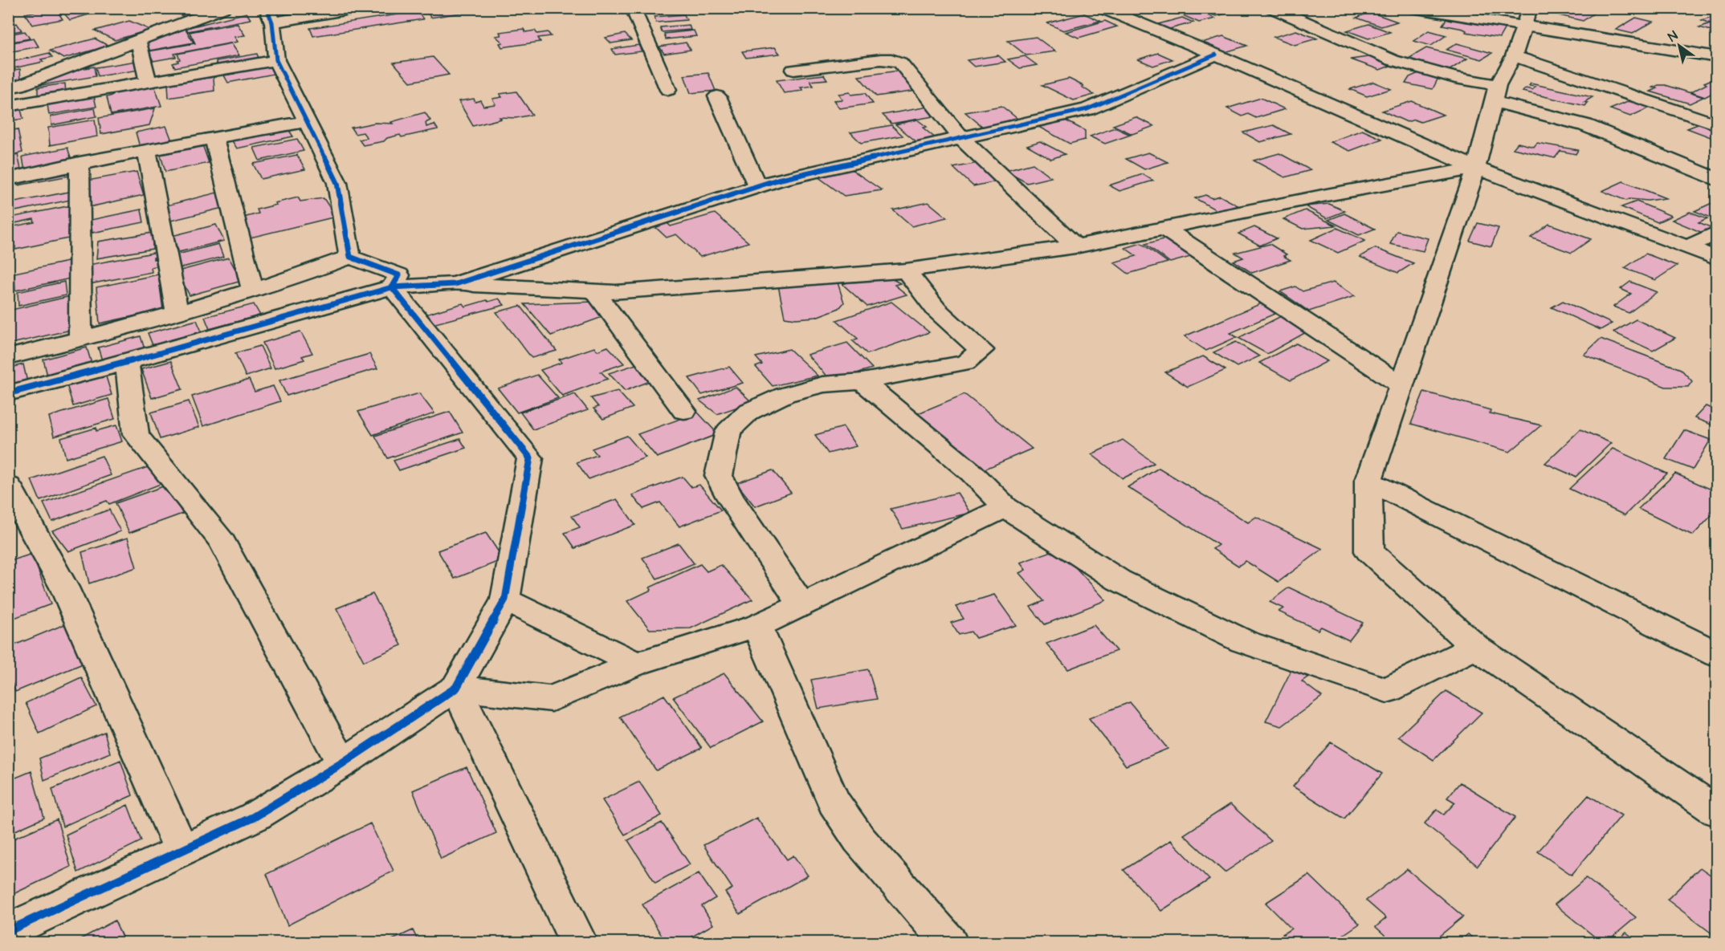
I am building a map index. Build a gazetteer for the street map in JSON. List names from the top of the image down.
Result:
{
  "north": "top left"
}
